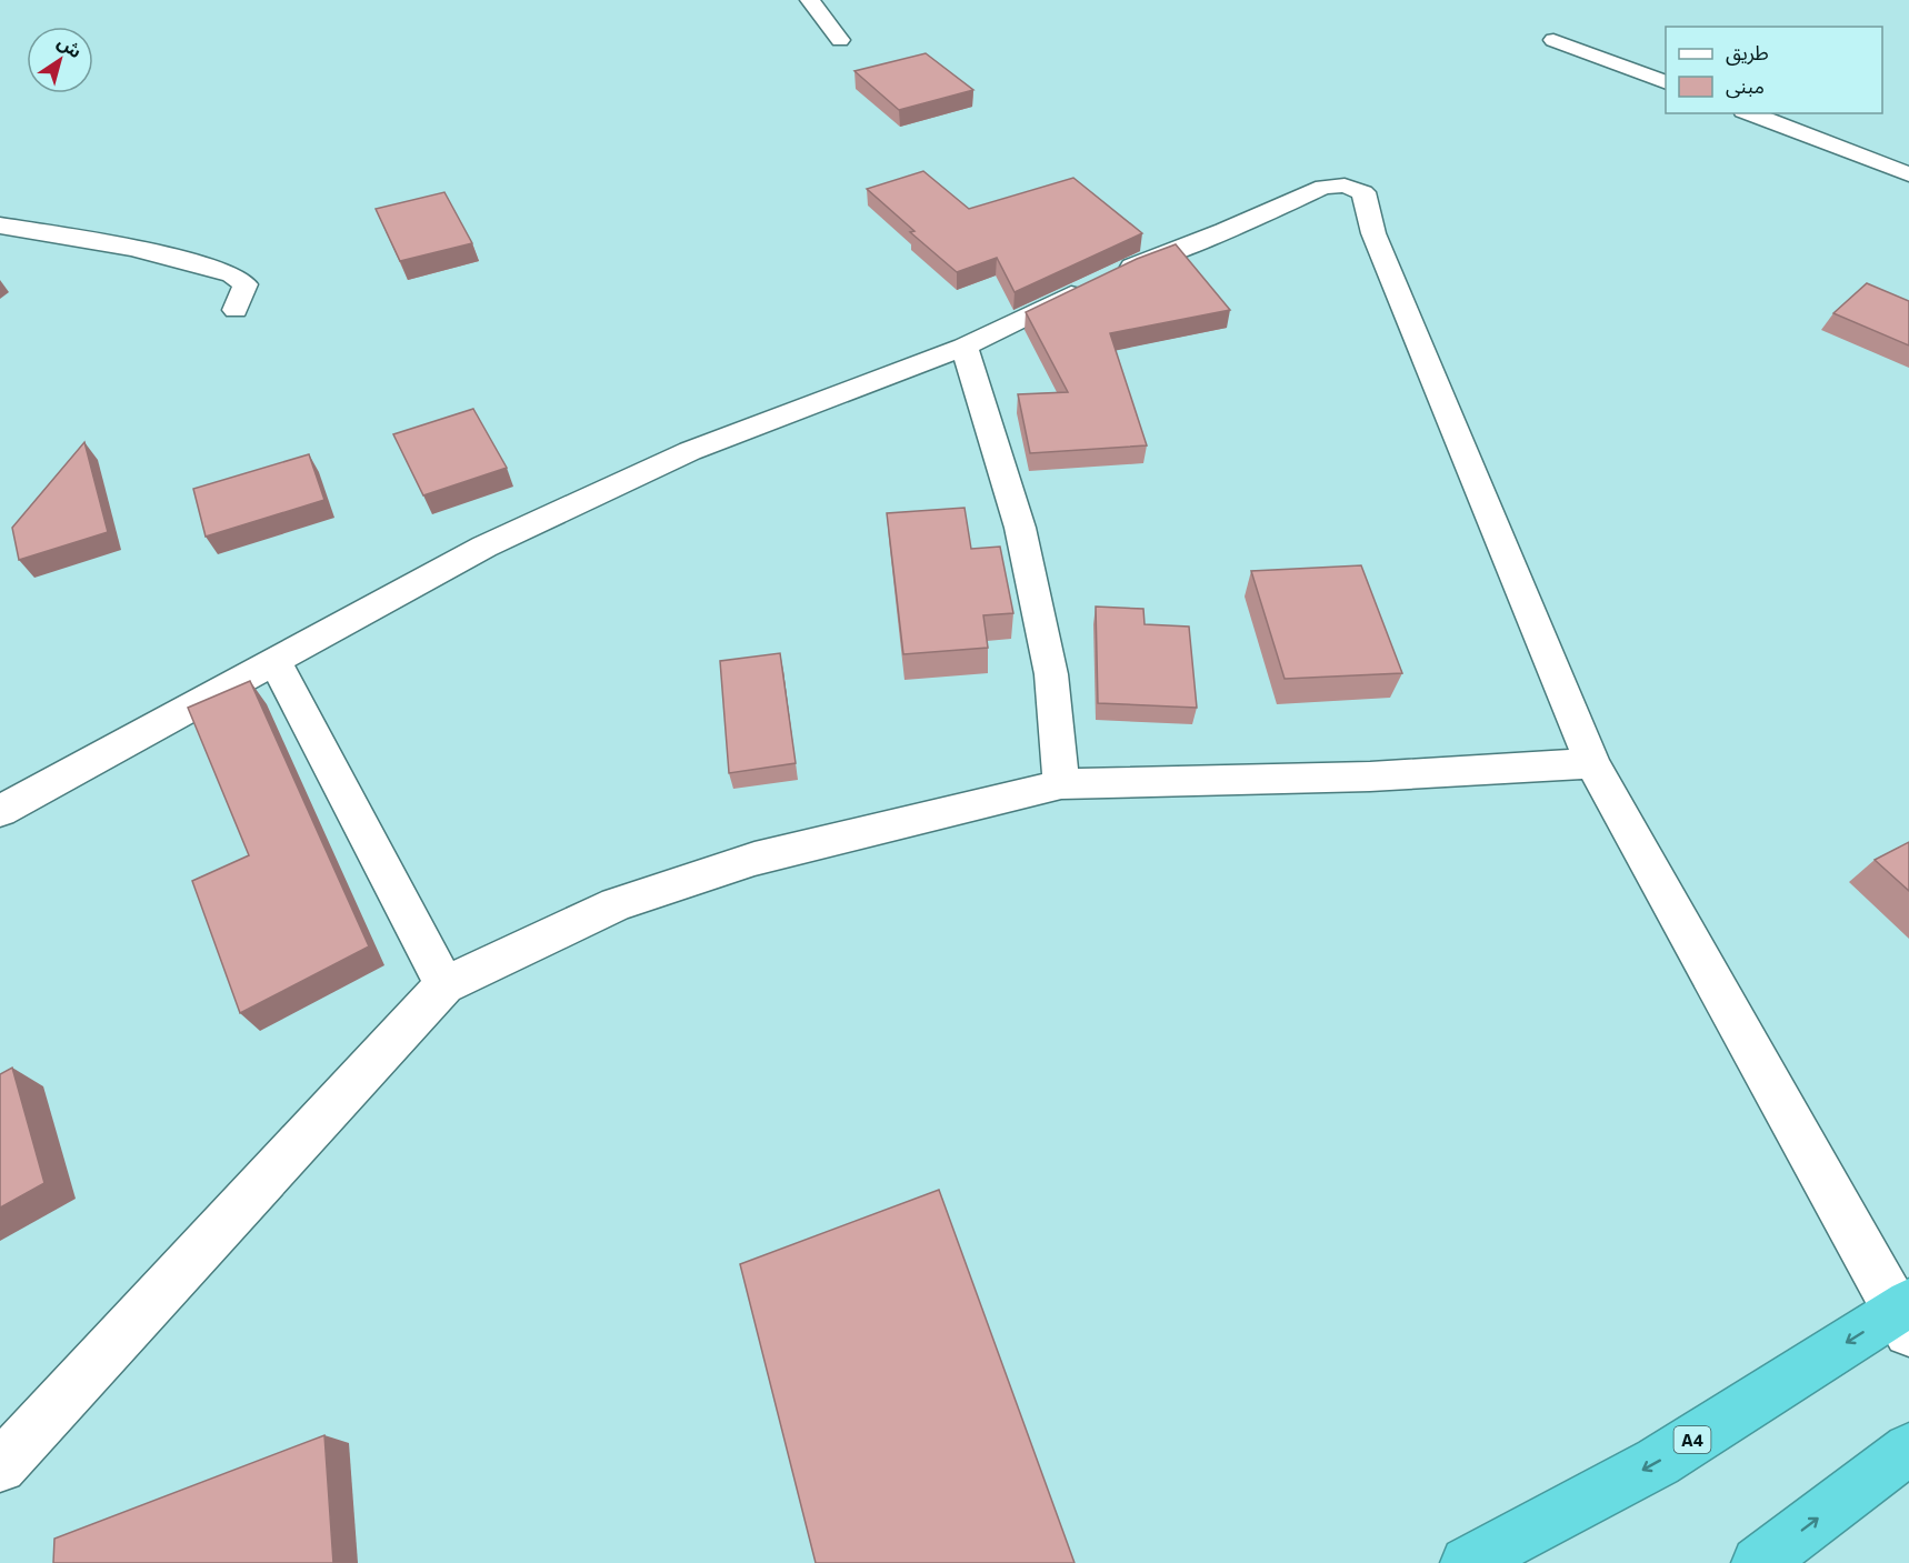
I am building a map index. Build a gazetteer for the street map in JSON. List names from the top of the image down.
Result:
{
  "streets": {
    "highway": ["A4"]
  },
  "legend": ["طريق", "مبنى"],
  "north": "top right"
}
